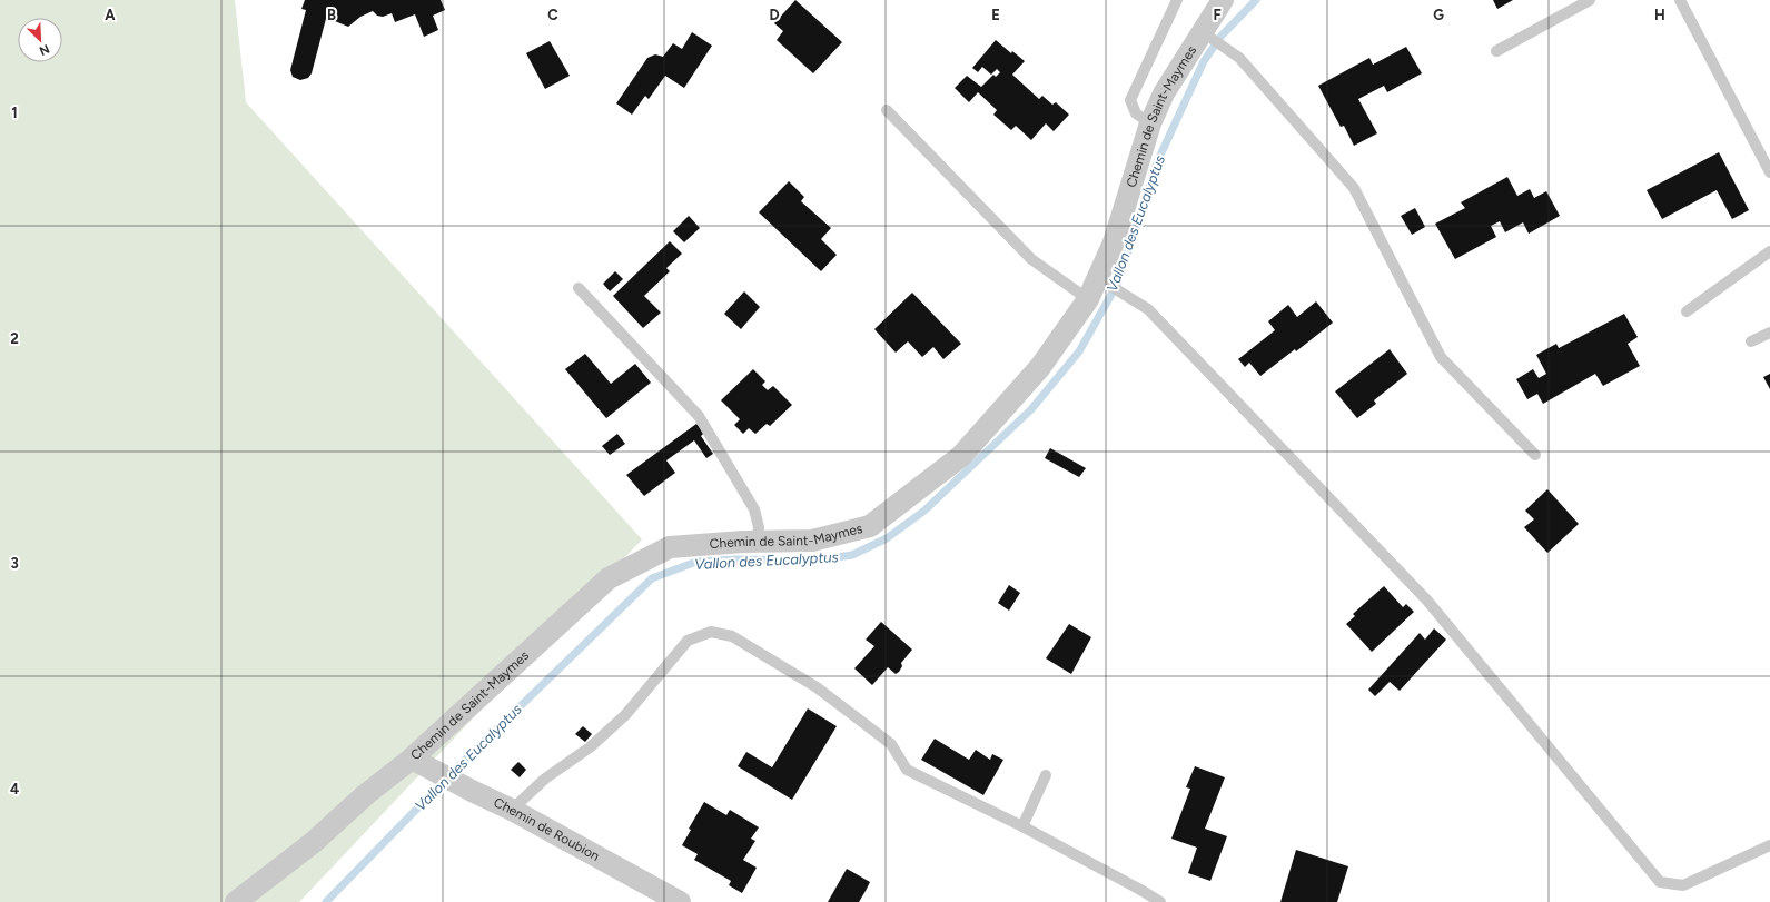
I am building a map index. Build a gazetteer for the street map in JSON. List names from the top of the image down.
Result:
{
  "streets": {
    "street": ["Chemin de Saint-Maymes", "Chemin de Roubion"]
  },
  "crossings": [
    ["Chemin de Saint-Maymes", "Chemin de Roubion"]
  ],
  "water": ["Vallon des Eucalyptus"],
  "north": "bottom right",
  "grid": {
    "columns": [
      "A",
      "B",
      "C",
      "D",
      "E",
      "F",
      "G",
      "H"
    ],
    "rows": [
      "1",
      "2",
      "3",
      "4"
    ]
  }
}
